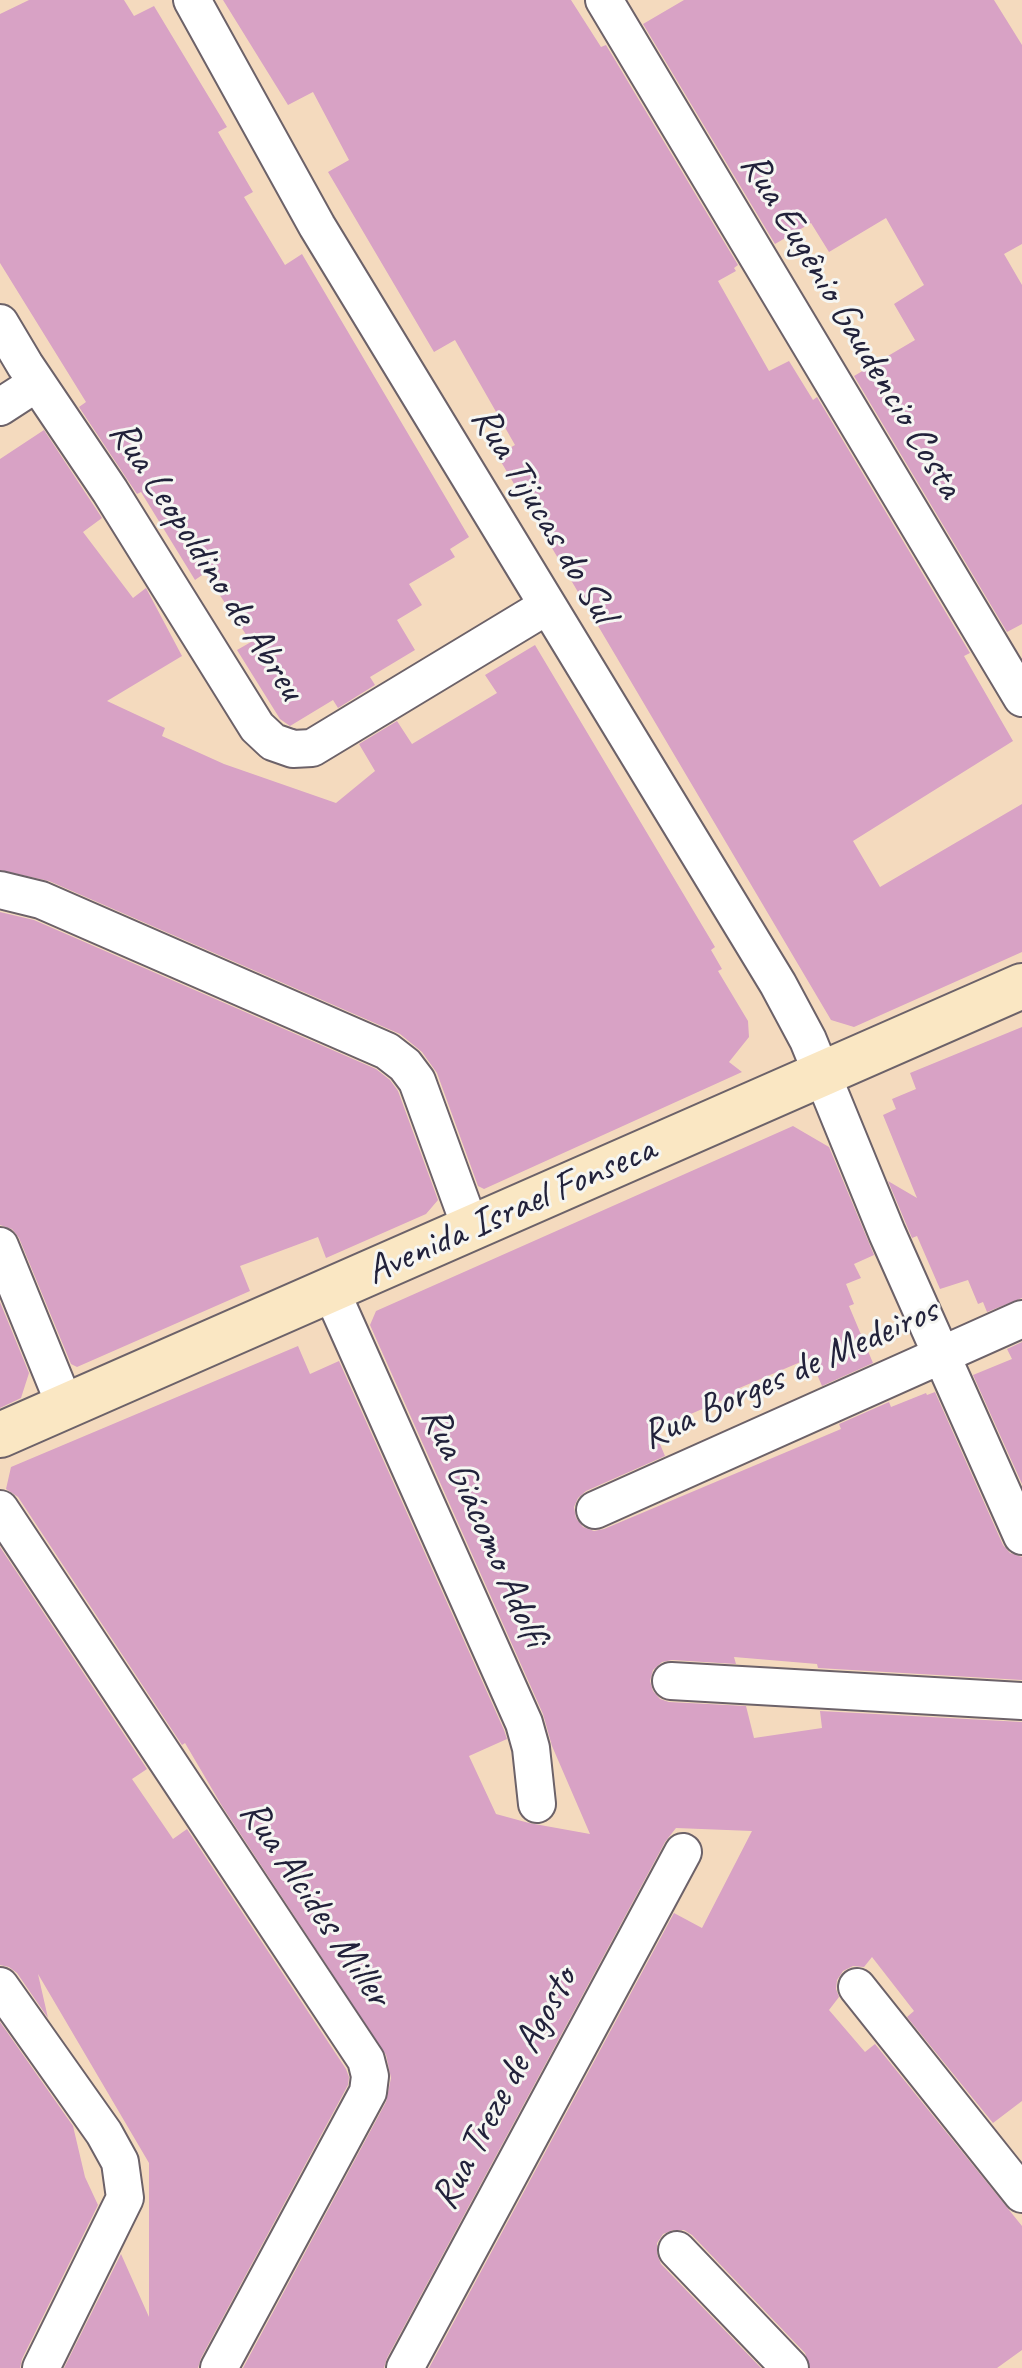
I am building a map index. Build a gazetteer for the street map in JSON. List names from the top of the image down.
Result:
{
  "streets": {
    "street": [
      "Rua Eugênio Gaudencio Costa",
      "Rua Tijucas do Sul",
      "Rua Leopoldino de Abreu",
      "Avenida Israel Fonseca",
      "Rua Borges de Medeiros",
      "Rua Giácomo Adolfi",
      "Rua Alcides Miller",
      "Rua Treze de Agosto"
    ]
  },
  "crossings": [
    ["Rua Tijucas do Sul", "Rua Leopoldino de Abreu"],
    ["Rua Tijucas do Sul", "Avenida Israel Fonseca"],
    ["Rua Tijucas do Sul", "Rua Borges de Medeiros"],
    ["Avenida Israel Fonseca", "Rua Giácomo Adolfi"]
  ]
}
